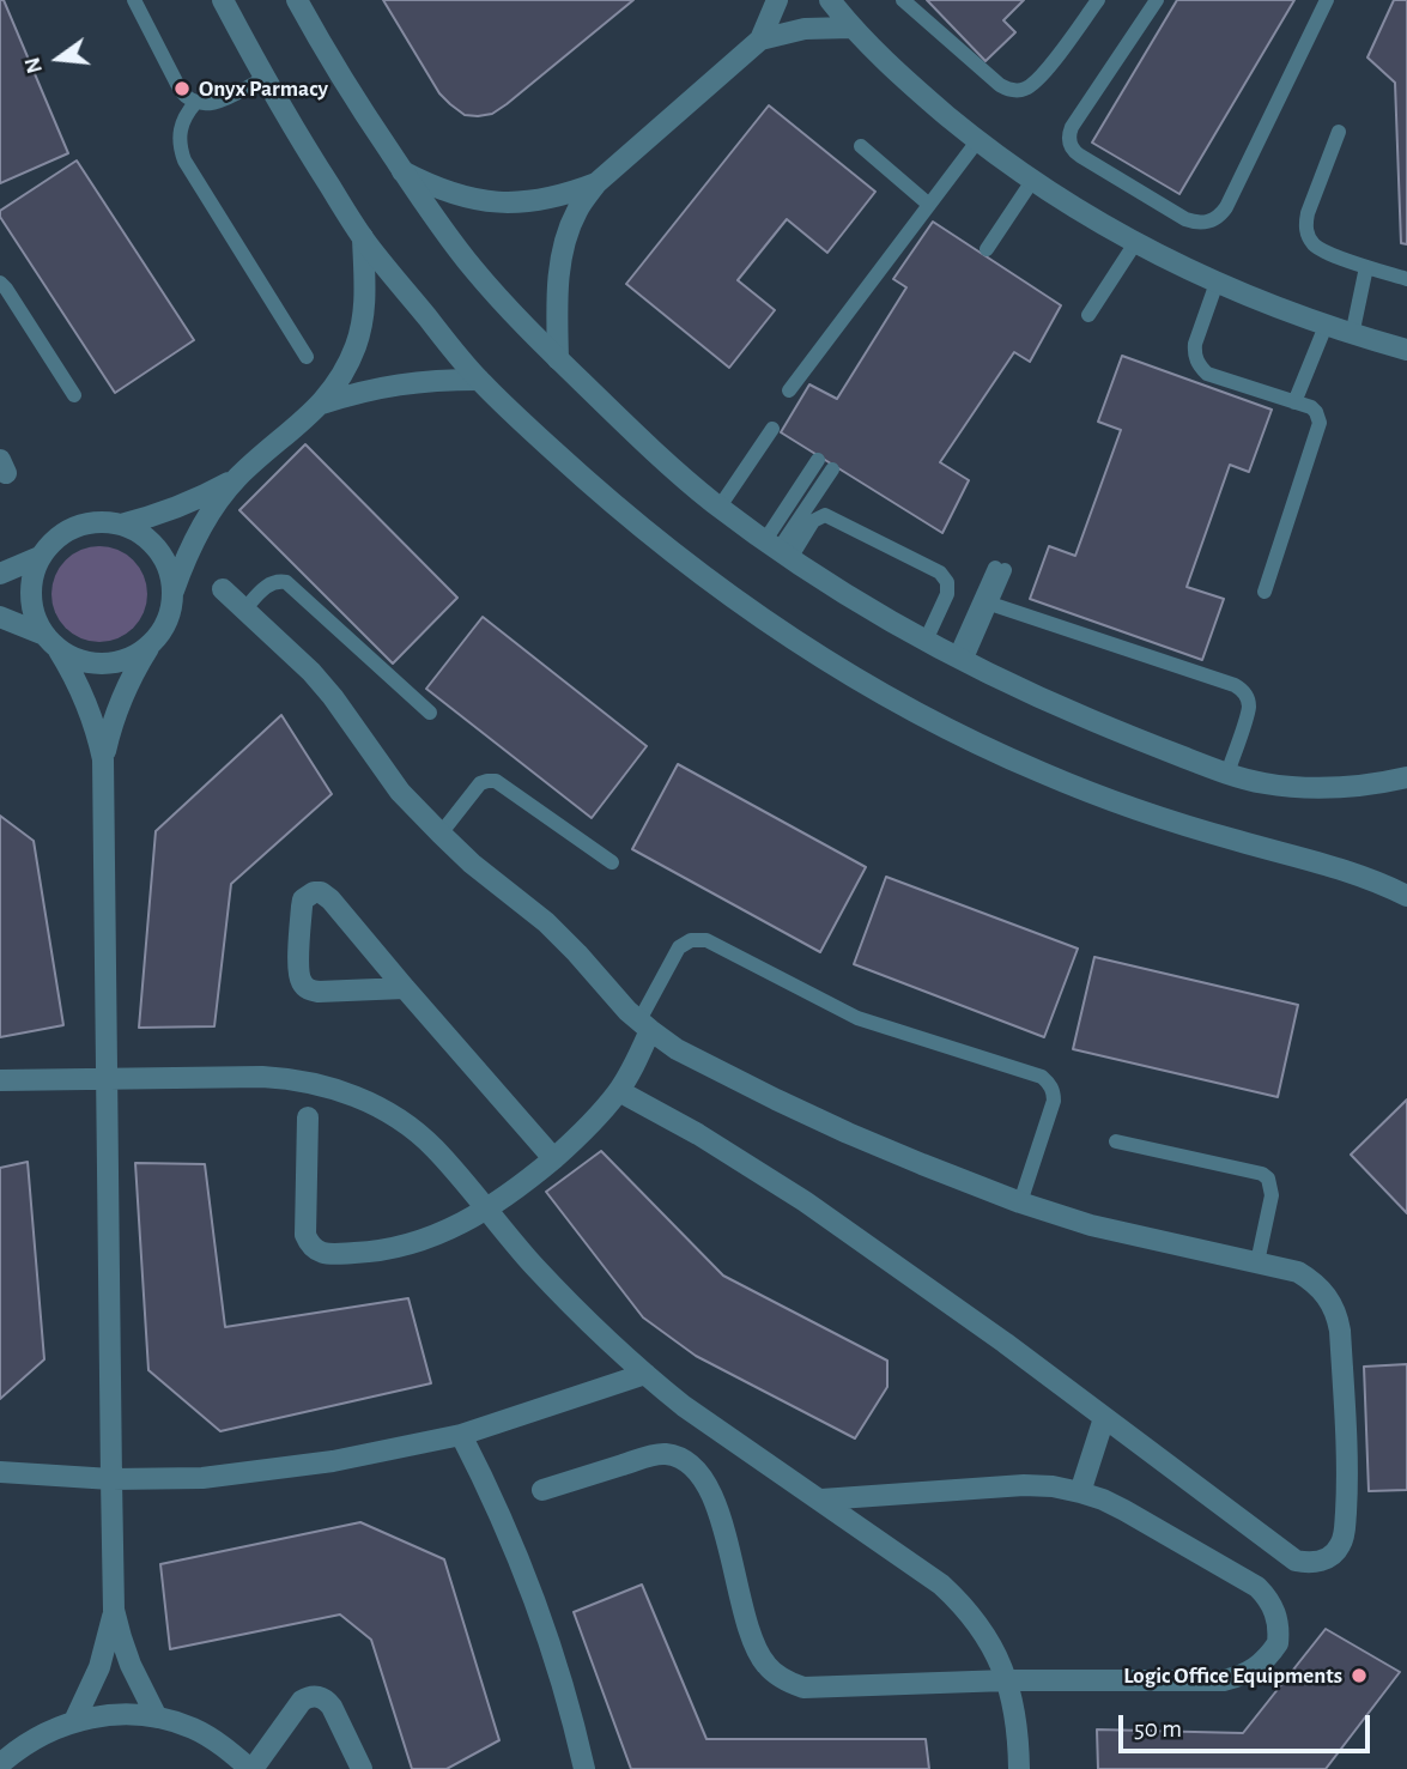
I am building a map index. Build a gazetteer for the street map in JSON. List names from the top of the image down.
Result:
{
  "places": ["Onyx Parmacy", "Logic Office Equipments"],
  "scale_bar": "50 m",
  "north": "left"
}
